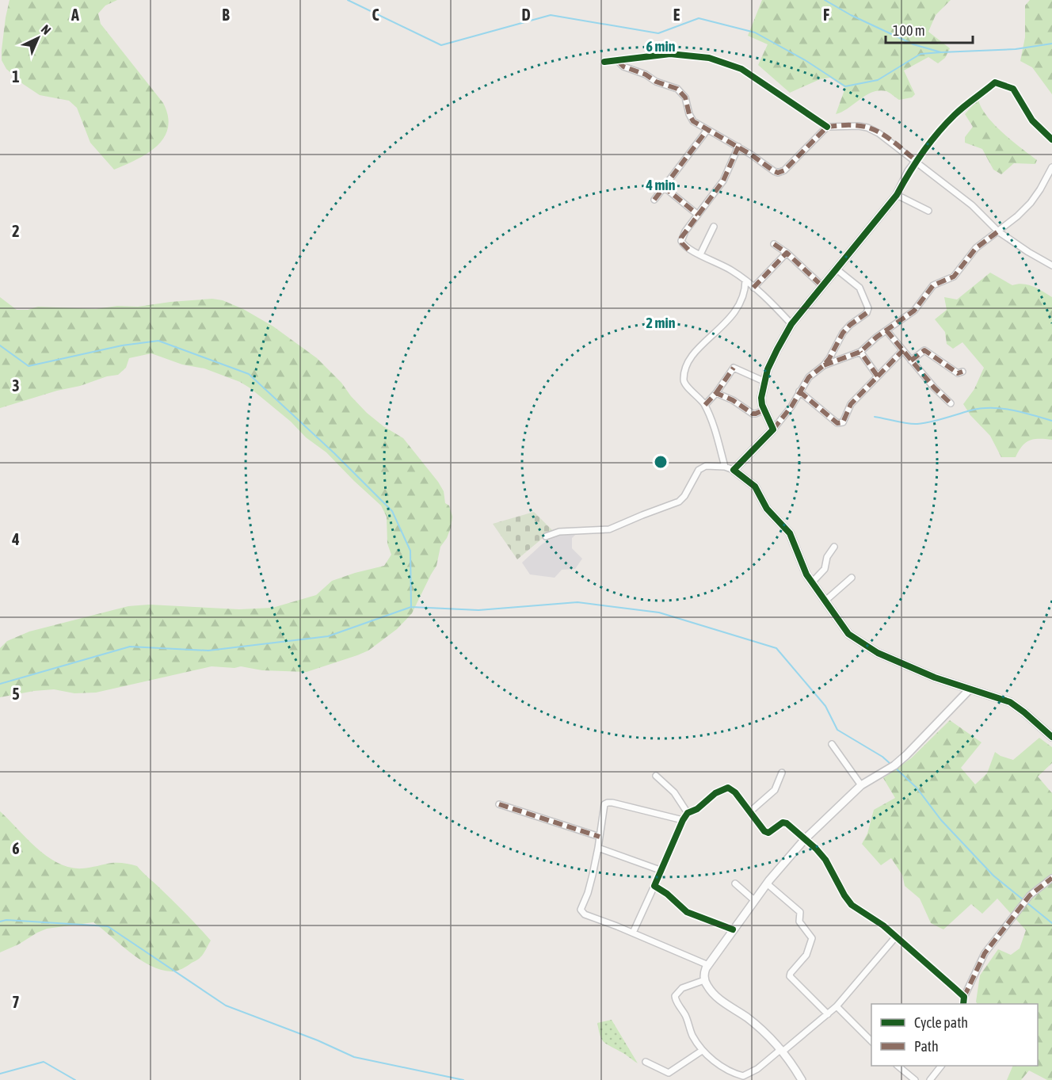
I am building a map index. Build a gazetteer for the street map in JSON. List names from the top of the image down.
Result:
{
  "legend": ["Cycle path", "Path"],
  "scale_bar": "100 m",
  "north": "top right",
  "grid": {
    "columns": [
      "A",
      "B",
      "C",
      "D",
      "E",
      "F"
    ],
    "rows": [
      "1",
      "2",
      "3",
      "4",
      "5",
      "6",
      "7"
    ]
  },
  "rings": ["6 min", "4 min", "2 min"]
}
